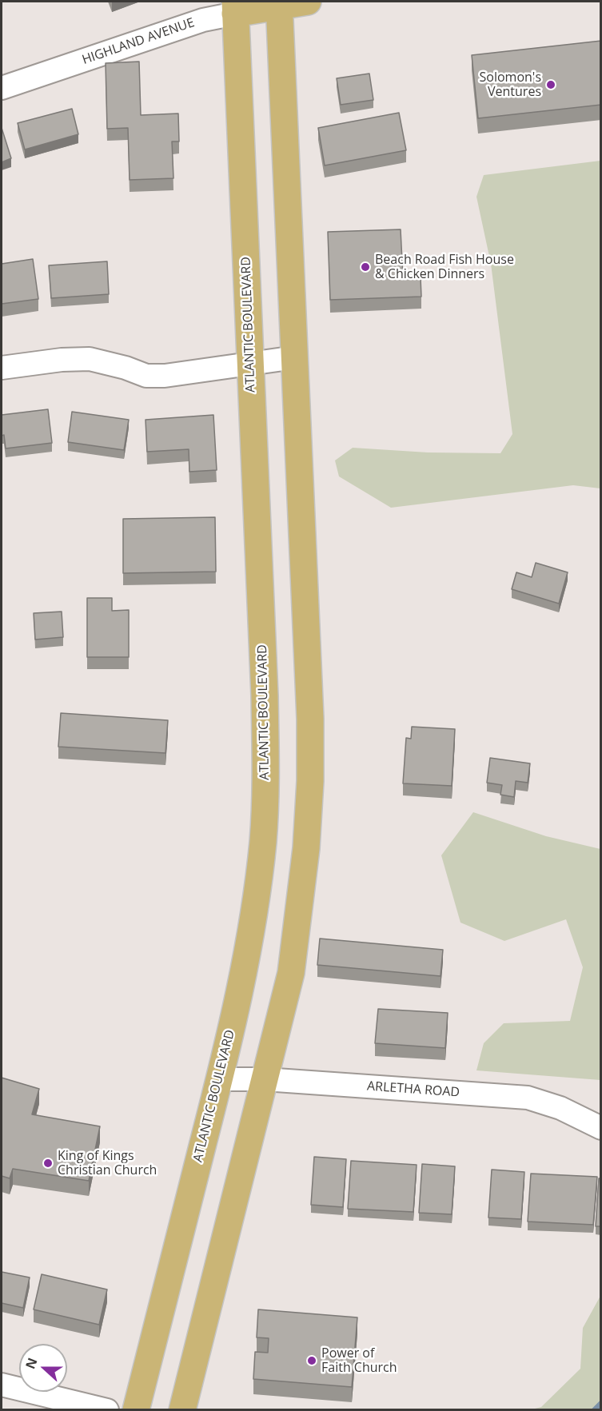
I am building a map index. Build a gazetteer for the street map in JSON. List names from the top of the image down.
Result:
{
  "streets": {
    "main road": ["HIGHLAND AVENUE", "ATLANTIC BOULEVARD"],
    "street": ["ARLETHA ROAD"]
  },
  "crossings": [
    ["HIGHLAND AVENUE", "ATLANTIC BOULEVARD"],
    ["ATLANTIC BOULEVARD", "ARLETHA ROAD"]
  ],
  "places": [
    "Solomon's Ventures",
    "Beach Road Fish House & Chicken Dinners",
    "King of Kings Christian Church",
    "Power of Faith Church"
  ],
  "north": "left"
}
